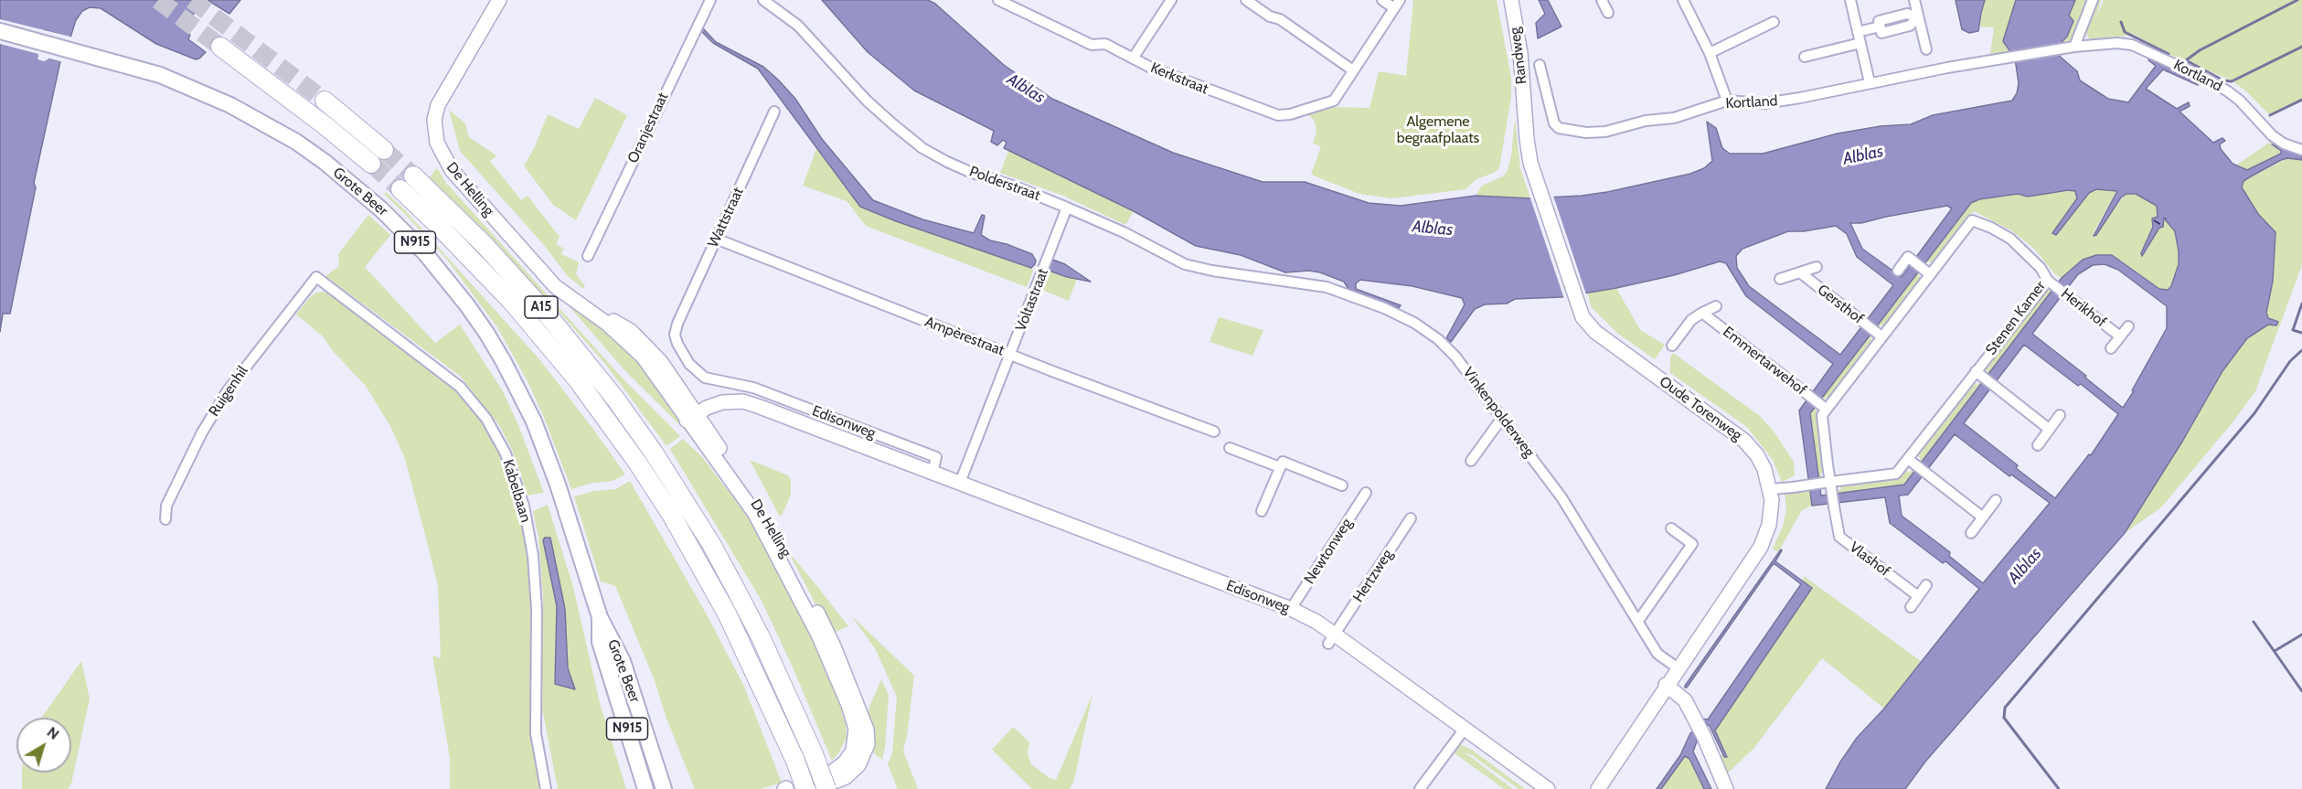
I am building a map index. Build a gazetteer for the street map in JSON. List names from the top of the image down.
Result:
{
  "streets": {
    "highway": ["A15"],
    "main road": ["Grote Beer", "N915"],
    "street": [
      "Randweg",
      "Kortland",
      "Kerkstraat",
      "Oranjestraat",
      "Polderstraat",
      "De Helling",
      "Wattstraat",
      "Voltastraat",
      "Gersthof",
      "Herikhof",
      "Stenen Kamer",
      "Ampèrestraat",
      "Emmertarwehof",
      "Ruigenhil",
      "Oude Torenweg",
      "Vinkenpolderweg",
      "Edisonweg",
      "Kabelbaan",
      "Newtonweg",
      "Vlashof",
      "Hertzweg"
    ]
  },
  "crossings": [
    ["Randweg", "Oude Torenweg"],
    ["Polderstraat", "Voltastraat"],
    ["Polderstraat", "Vinkenpolderweg"],
    ["De Helling", "A15"],
    ["De Helling", "Edisonweg"],
    ["Wattstraat", "Ampèrestraat"],
    ["Wattstraat", "Edisonweg"],
    ["Voltastraat", "Ampèrestraat"],
    ["Voltastraat", "Edisonweg"],
    ["Gersthof", "Stenen Kamer"],
    ["Herikhof", "Stenen Kamer"],
    ["Stenen Kamer", "Emmertarwehof"],
    ["Stenen Kamer", "Oude Torenweg"],
    ["Stenen Kamer", "Vlashof"],
    ["Ruigenhil", "Kabelbaan"],
    ["Oude Torenweg", "Vinkenpolderweg"],
    ["Edisonweg", "Newtonweg"],
    ["Edisonweg", "Hertzweg"]
  ],
  "water": ["Alblas"],
  "parks": ["Algemene begraafplaats"],
  "north": "top right"
}
